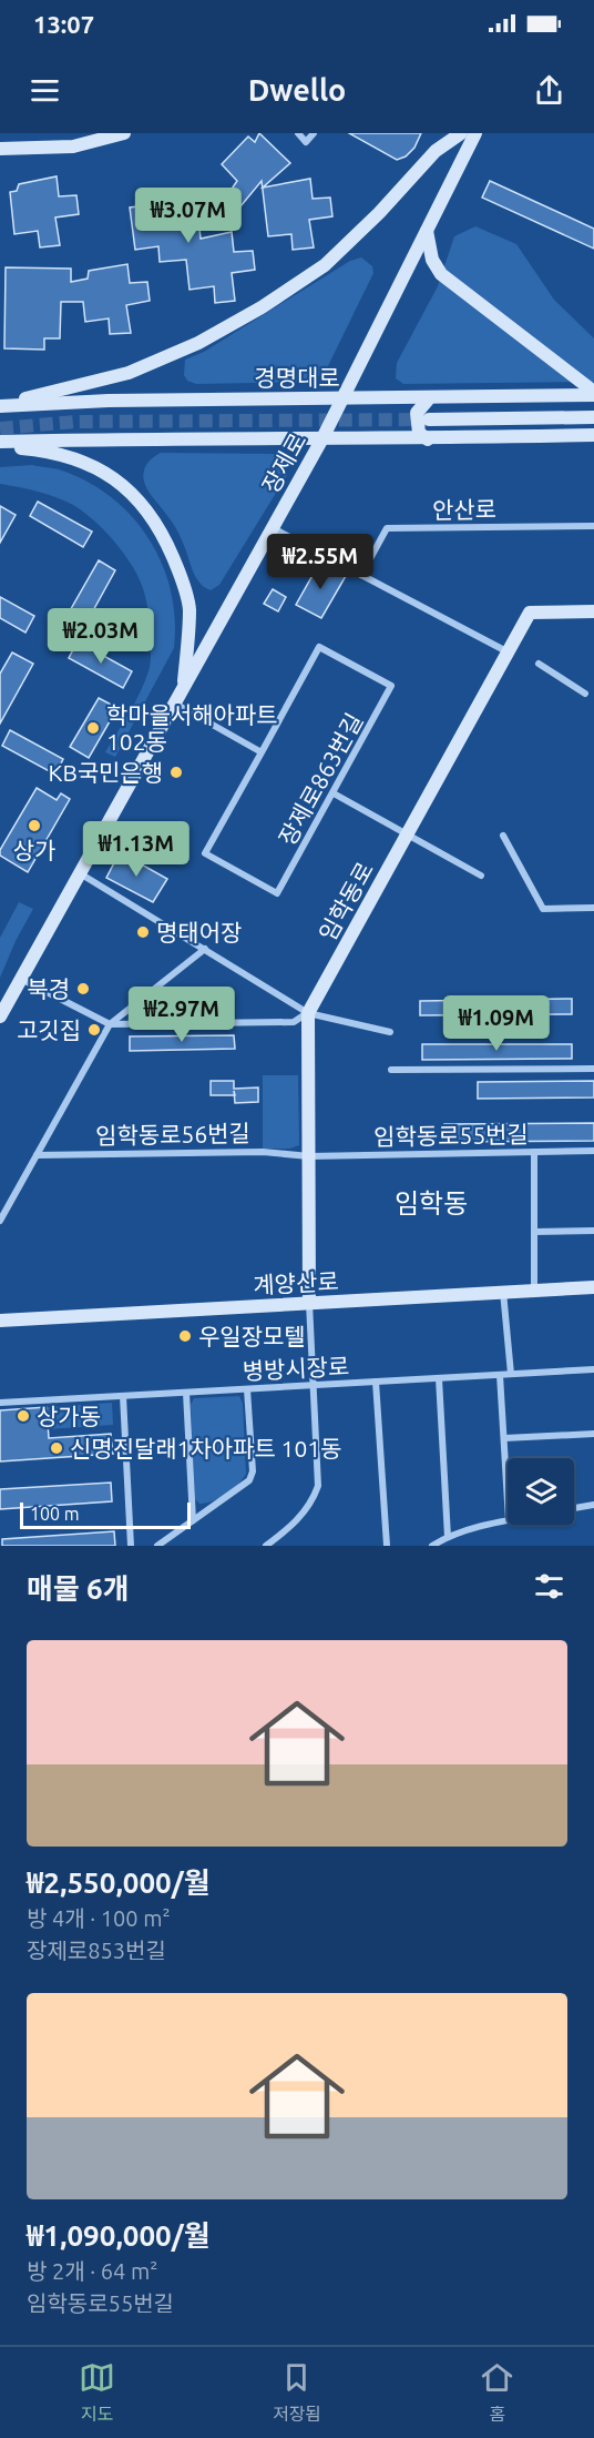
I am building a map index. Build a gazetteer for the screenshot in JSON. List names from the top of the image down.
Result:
{
  "streets": {
    "street": [
      "경명대로",
      "장제로",
      "안산로",
      "장제로863번길",
      "임학동로",
      "임학동로56번길",
      "임학동로55번길",
      "계양산로",
      "병방시장로"
    ]
  },
  "crossings": [
    ["경명대로", "장제로"],
    ["임학동로", "임학동로56번길"],
    ["임학동로", "임학동로55번길"],
    ["임학동로", "계양산로"],
    ["임학동로56번길", "임학동로55번길"]
  ],
  "districts": ["임학동"],
  "places": [
    "학마을서해아파트 102동",
    "KB국민은행",
    "상가",
    "명태어장",
    "북경",
    "고깃집",
    "우일장모텔",
    "상가동",
    "신명진달래1차아파트 101동"
  ],
  "scale_bar": "100 m",
  "page": {
    "status": "13:07",
    "header": "Dwello",
    "price": [
      "₩3.07M",
      "₩2.55M",
      "₩2.03M",
      "₩1.13M",
      "₩2.97M",
      "₩1.09M"
    ],
    "scale": "100 m",
    "heading": "매물 6개",
    "list": [
      {
        "name": "₩2,550,000/월",
        "note": "방 4개 · 100 m² · 장제로853번길"
      },
      {
        "name": "₩1,090,000/월",
        "note": "방 2개 · 64 m² · 임학동로55번길"
      }
    ],
    "tabs": ["지도", "저장됨", "홈"]
  }
}
